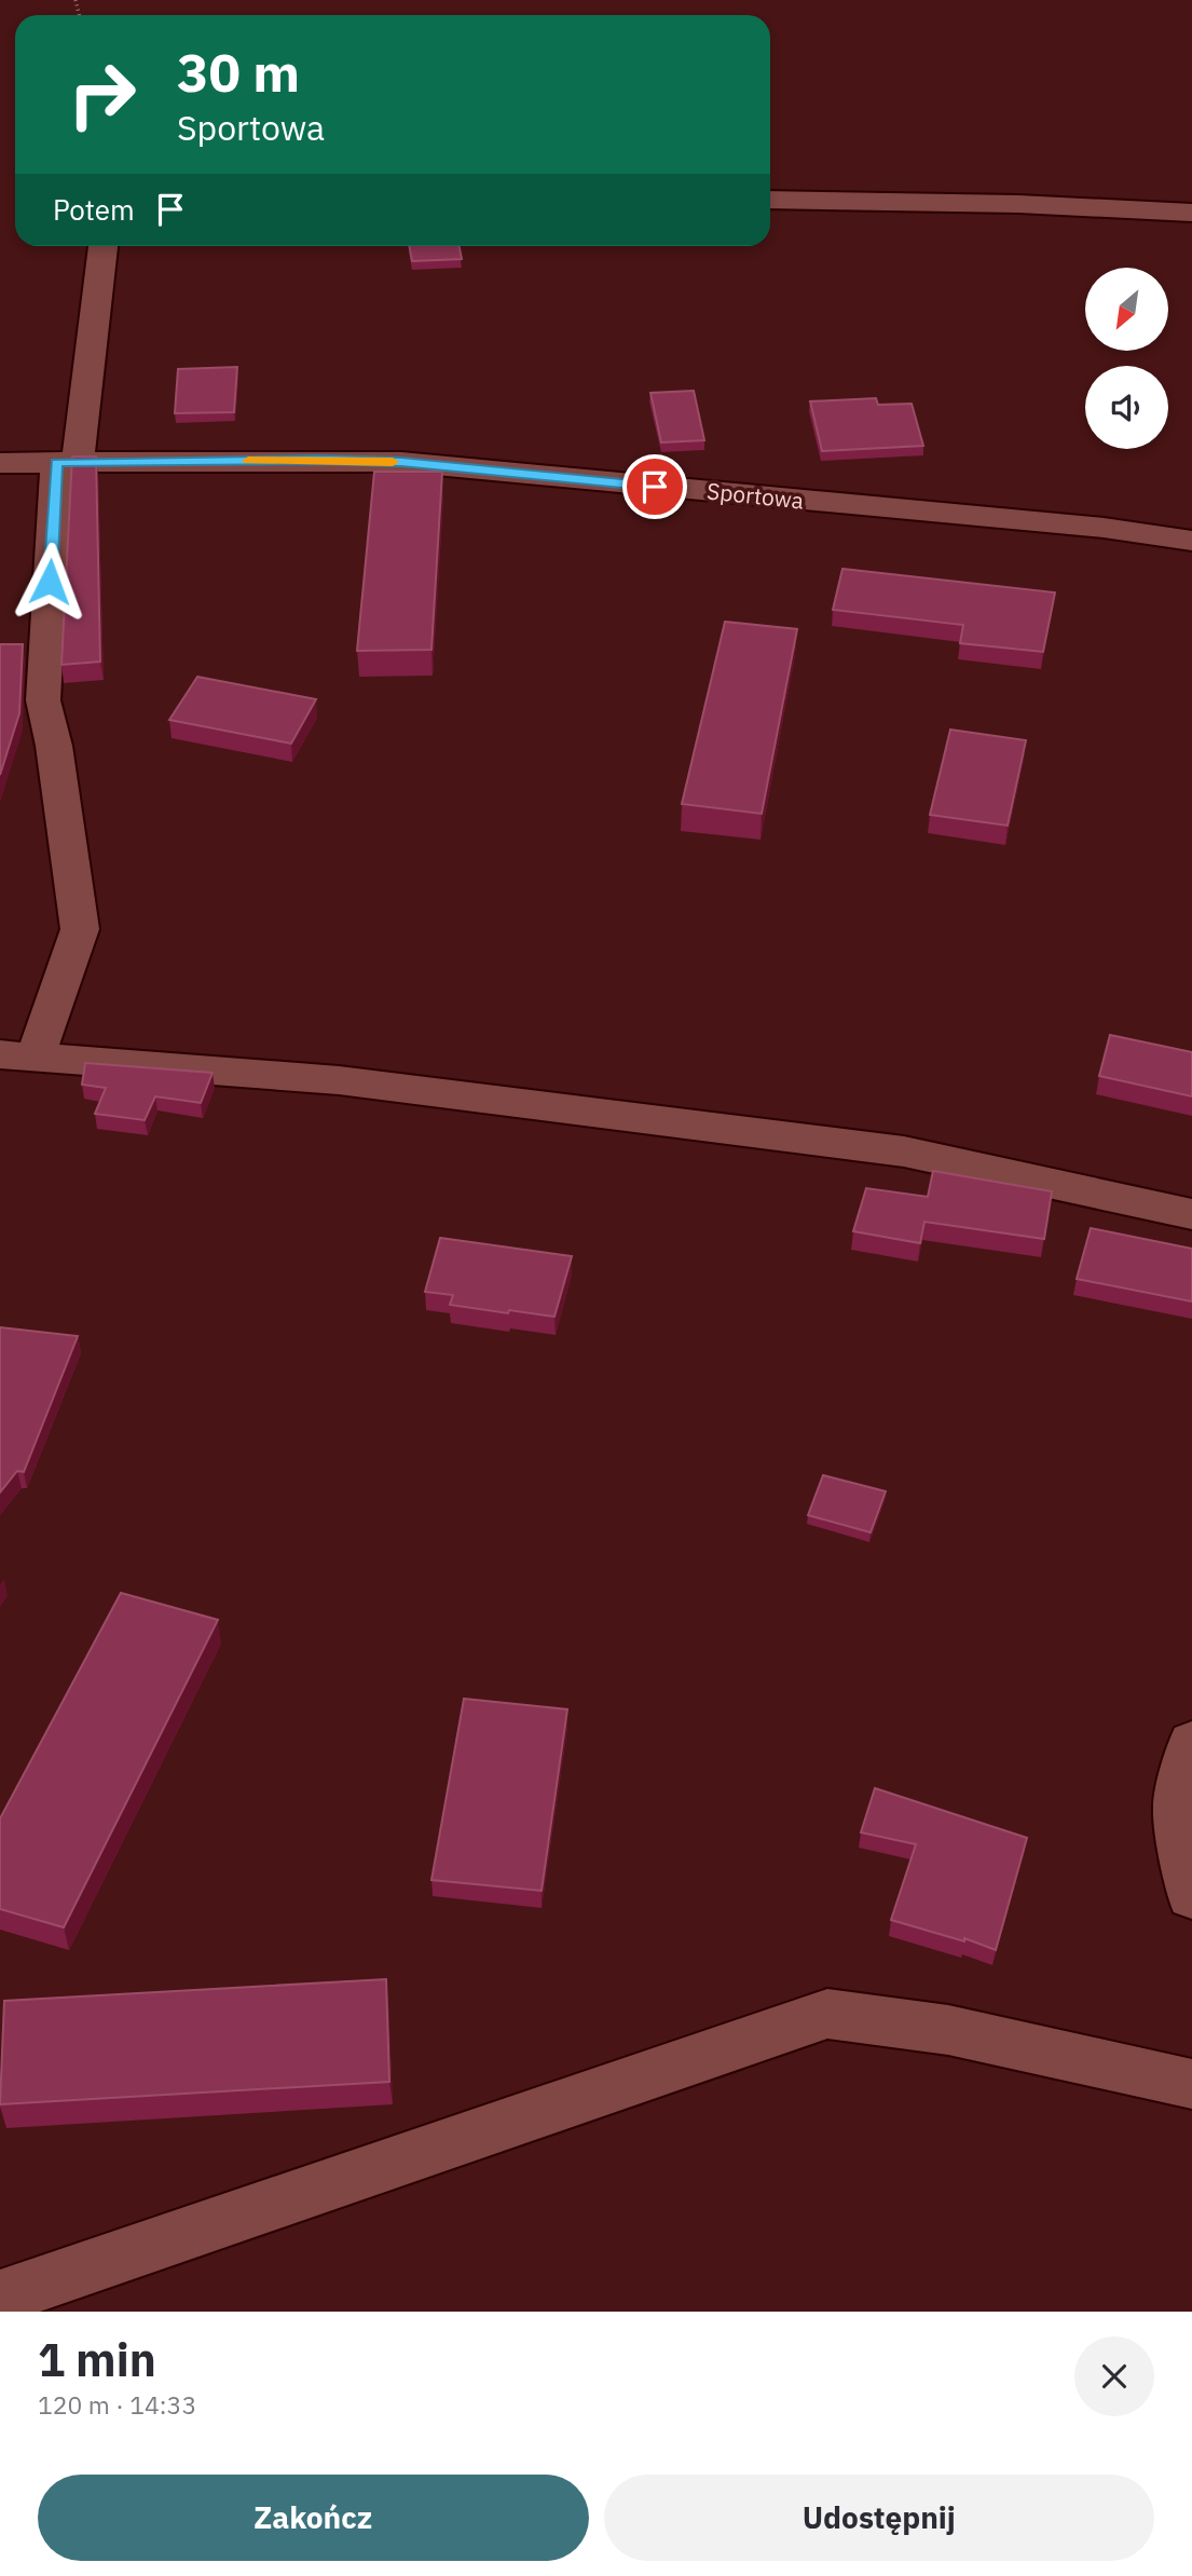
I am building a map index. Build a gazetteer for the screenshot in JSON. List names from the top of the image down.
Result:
{
  "streets": {
    "street": ["Sportowa"]
  },
  "north": "bottom left",
  "page": {
    "turn": ["30 m", "Sportowa"],
    "then": "Potem",
    "heading": ["1 min", "120 m · 14:33"],
    "buttons": ["Zakończ", "Udostępnij"]
  }
}
